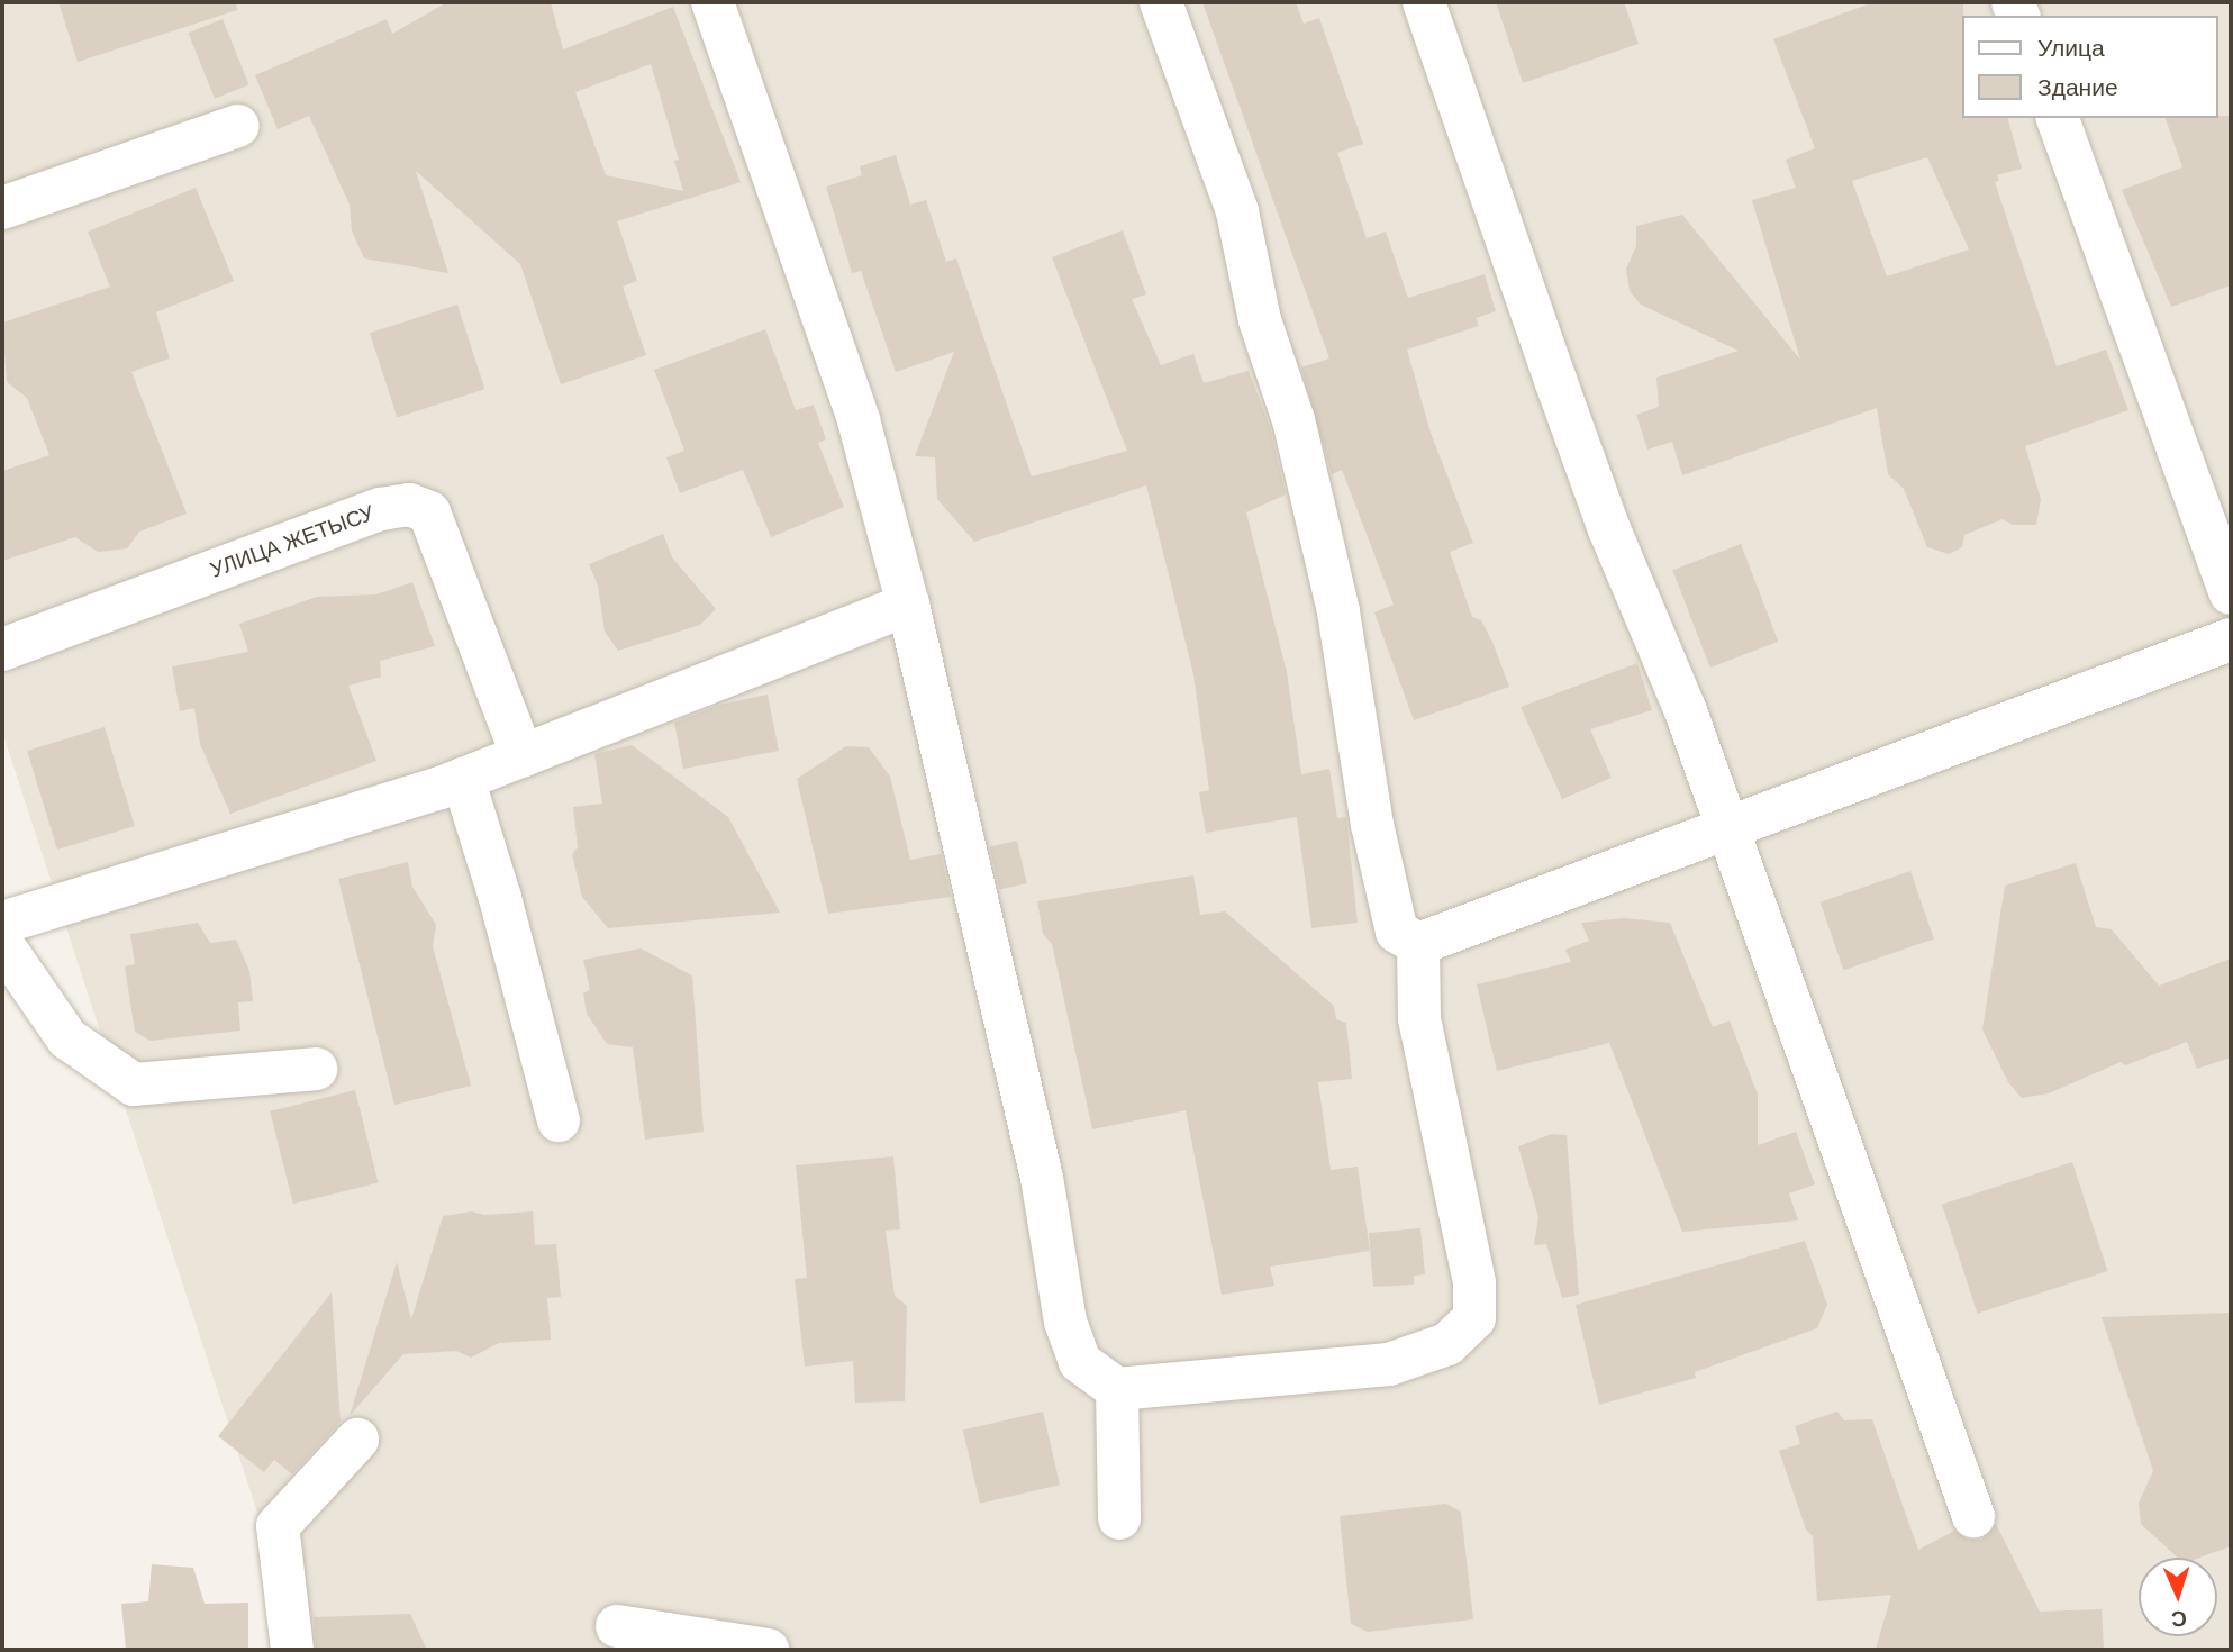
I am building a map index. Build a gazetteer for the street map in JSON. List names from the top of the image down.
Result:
{
  "streets": {
    "street": ["УЛИЦА ЖЕТЫСУ"]
  },
  "legend": ["Улица", "Здание"],
  "north": "bottom"
}
